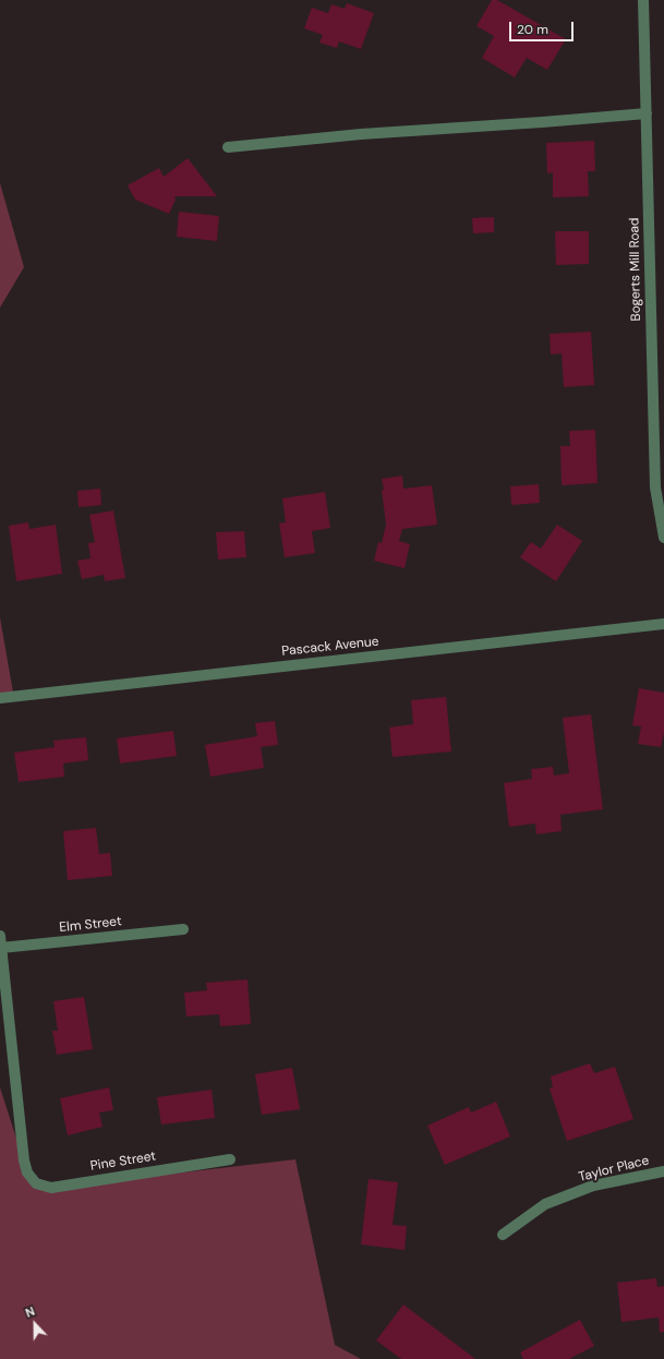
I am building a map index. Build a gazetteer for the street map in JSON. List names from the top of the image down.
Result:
{
  "streets": {
    "street": [
      "Bogerts Mill Road",
      "Pascack Avenue",
      "Elm Street",
      "Pine Street",
      "Taylor Place"
    ]
  },
  "crossings": [
    ["Elm Street", "Pine Street"]
  ],
  "scale_bar": "20 m",
  "north": "top"
}
